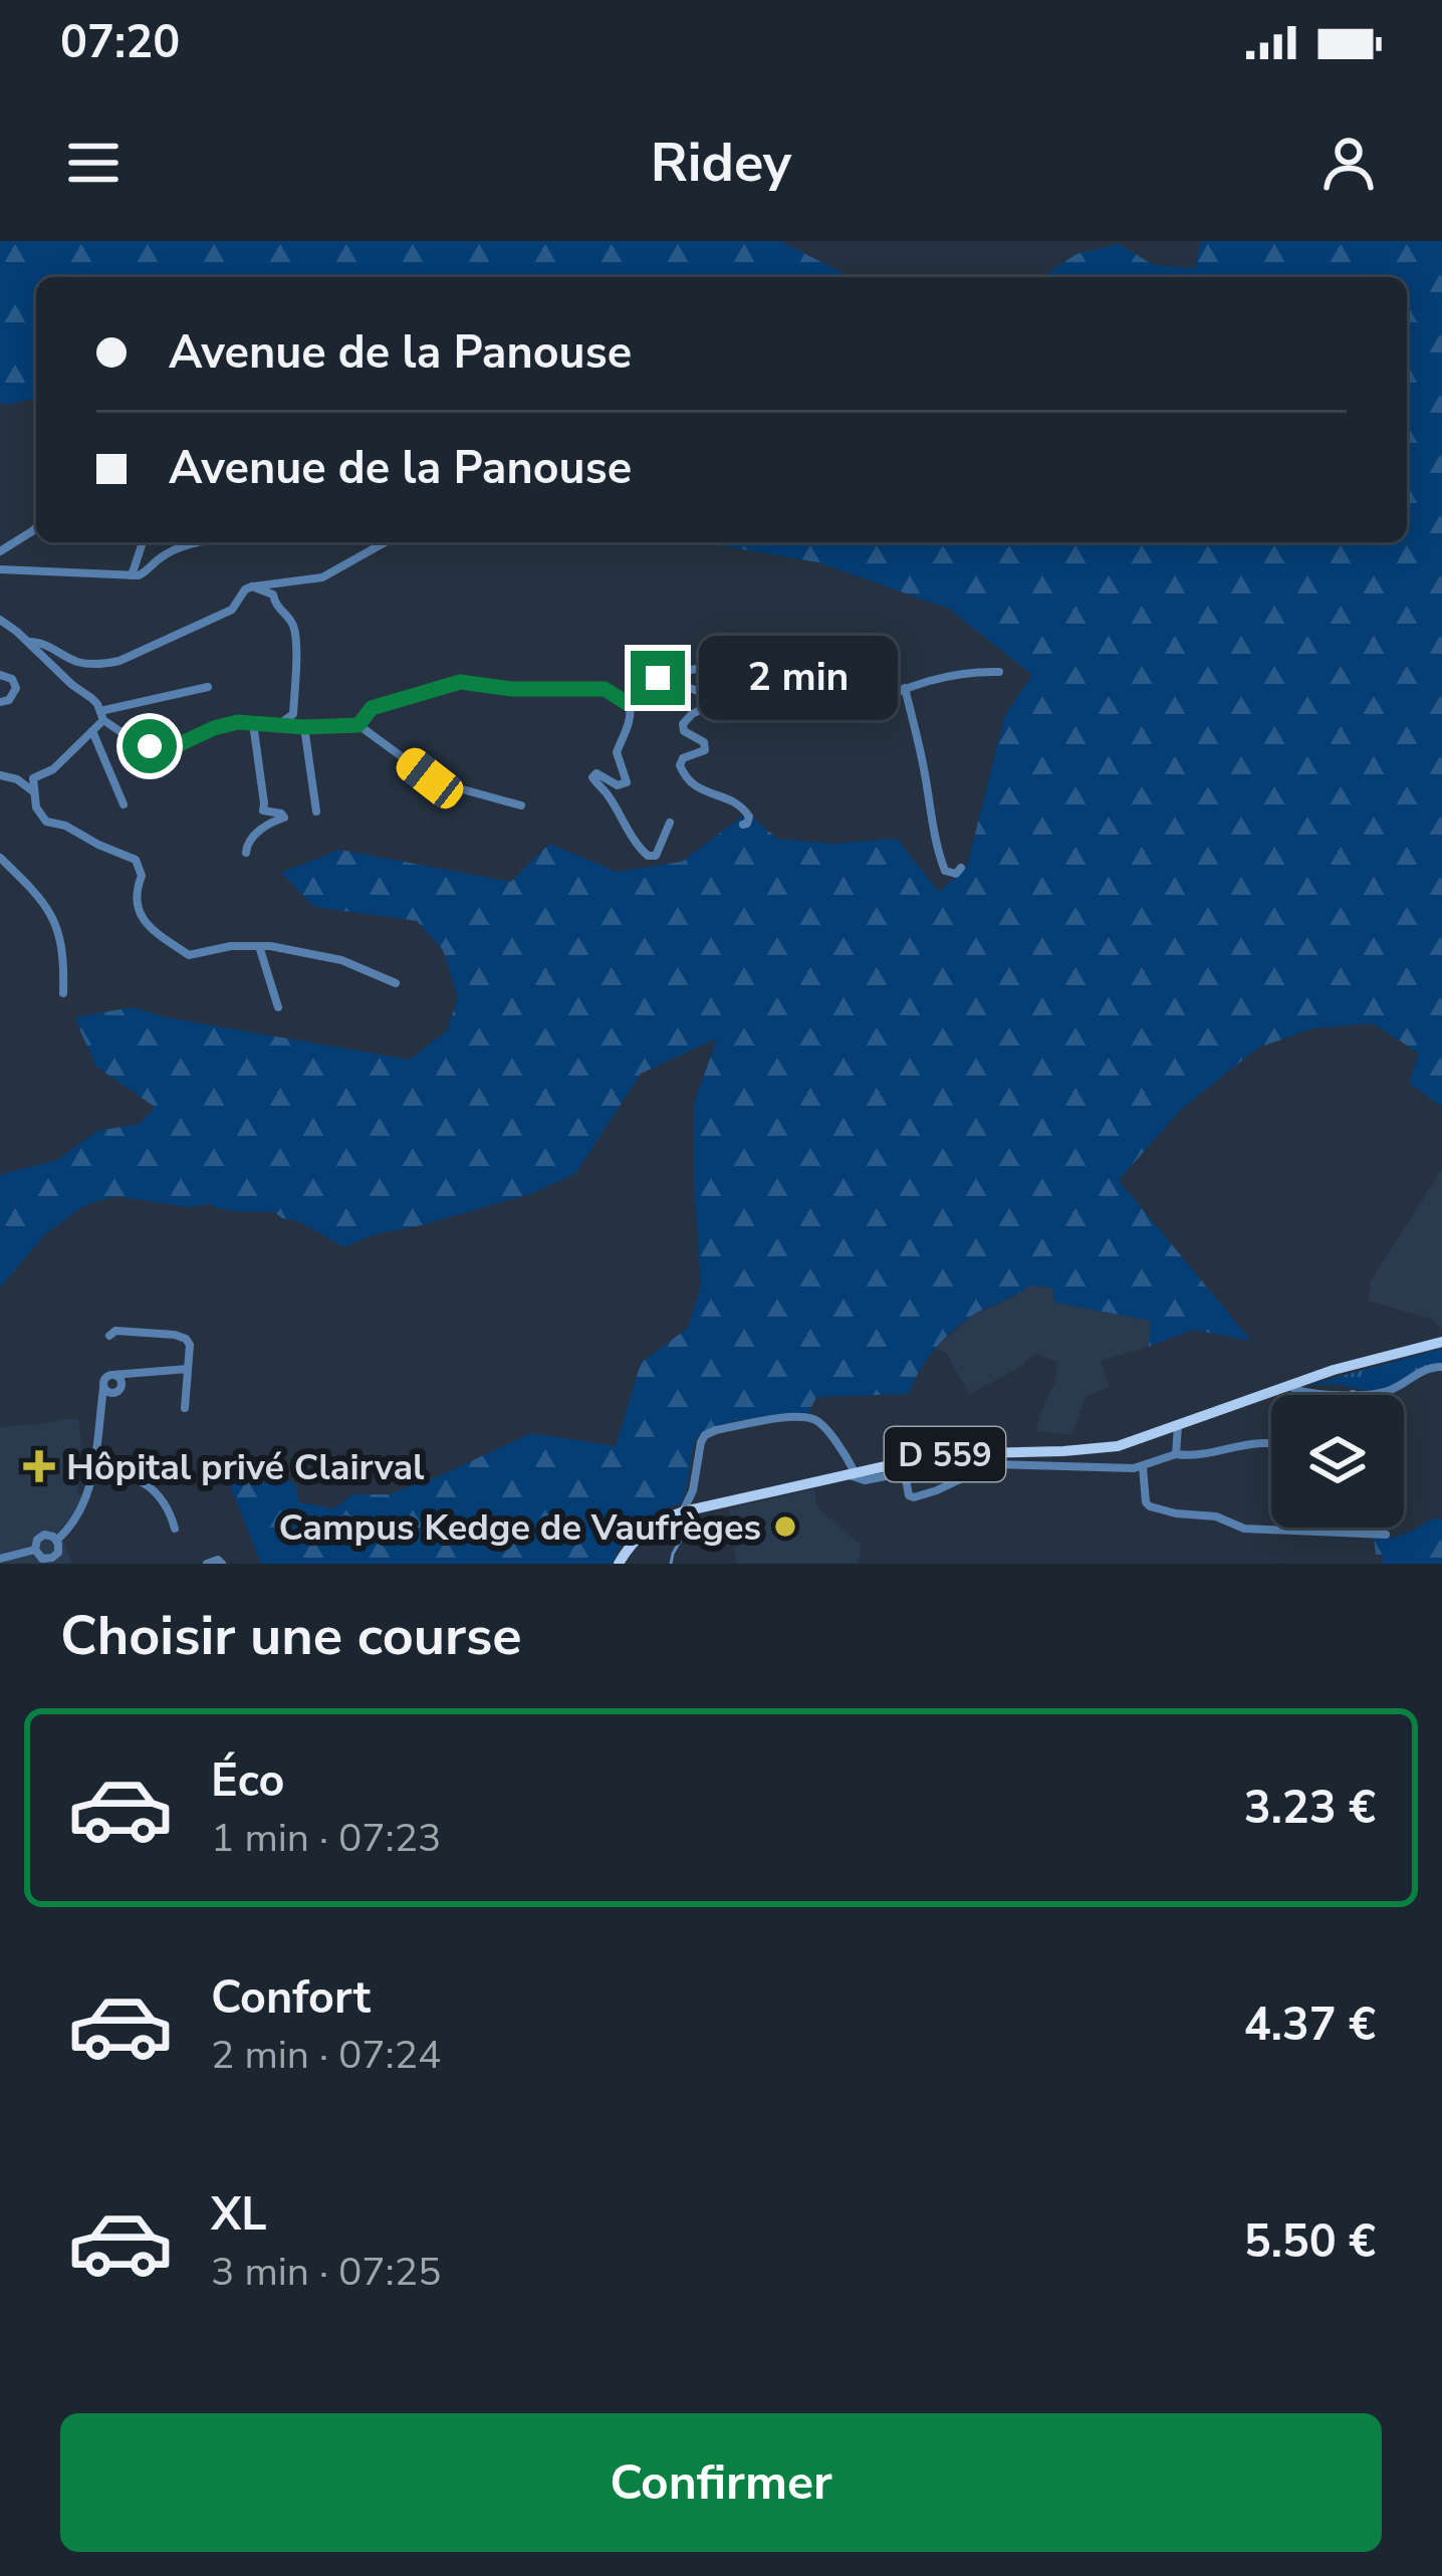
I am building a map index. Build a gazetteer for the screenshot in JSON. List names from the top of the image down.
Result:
{
  "streets": {
    "main road": ["D 559"]
  },
  "places": {
    "health": ["Hôpital privé Clairval"],
    "other": ["Campus Kedge de Vaufrèges"]
  },
  "page": {
    "status": "07:20",
    "header": "Ridey",
    "banner": ["Avenue de la Panouse", "Avenue de la Panouse"],
    "bubble": "2 min",
    "heading": "Choisir une course",
    "list": [
      {
        "name": "Éco",
        "note": "1 min · 07:23",
        "value": "3.23 €"
      },
      {
        "name": "Confort",
        "note": "2 min · 07:24",
        "value": "4.37 €"
      },
      {
        "name": "XL",
        "note": "3 min · 07:25",
        "value": "5.50 €"
      }
    ],
    "buttons": "Confirmer"
  }
}
